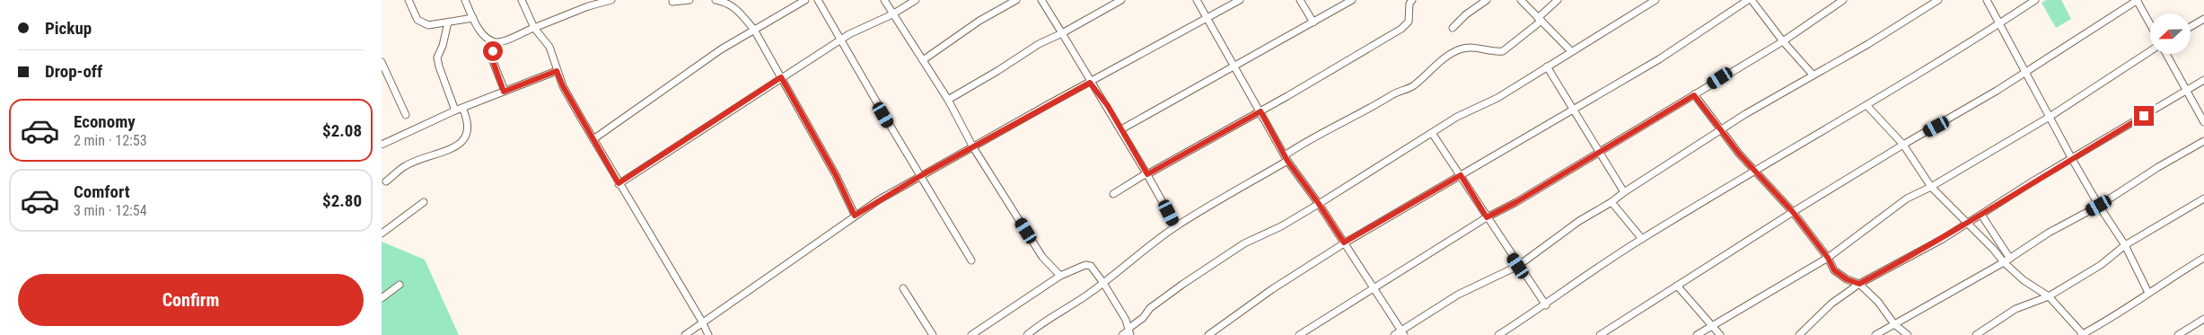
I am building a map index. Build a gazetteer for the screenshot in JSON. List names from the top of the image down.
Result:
{
  "north": "left",
  "page": {
    "banner": ["Pickup", "Drop-off"],
    "list": [
      {
        "name": "Economy",
        "note": "2 min · 12:53",
        "value": "$2.08"
      },
      {
        "name": "Comfort",
        "note": "3 min · 12:54",
        "value": "$2.80"
      }
    ],
    "buttons": "Confirm"
  }
}
